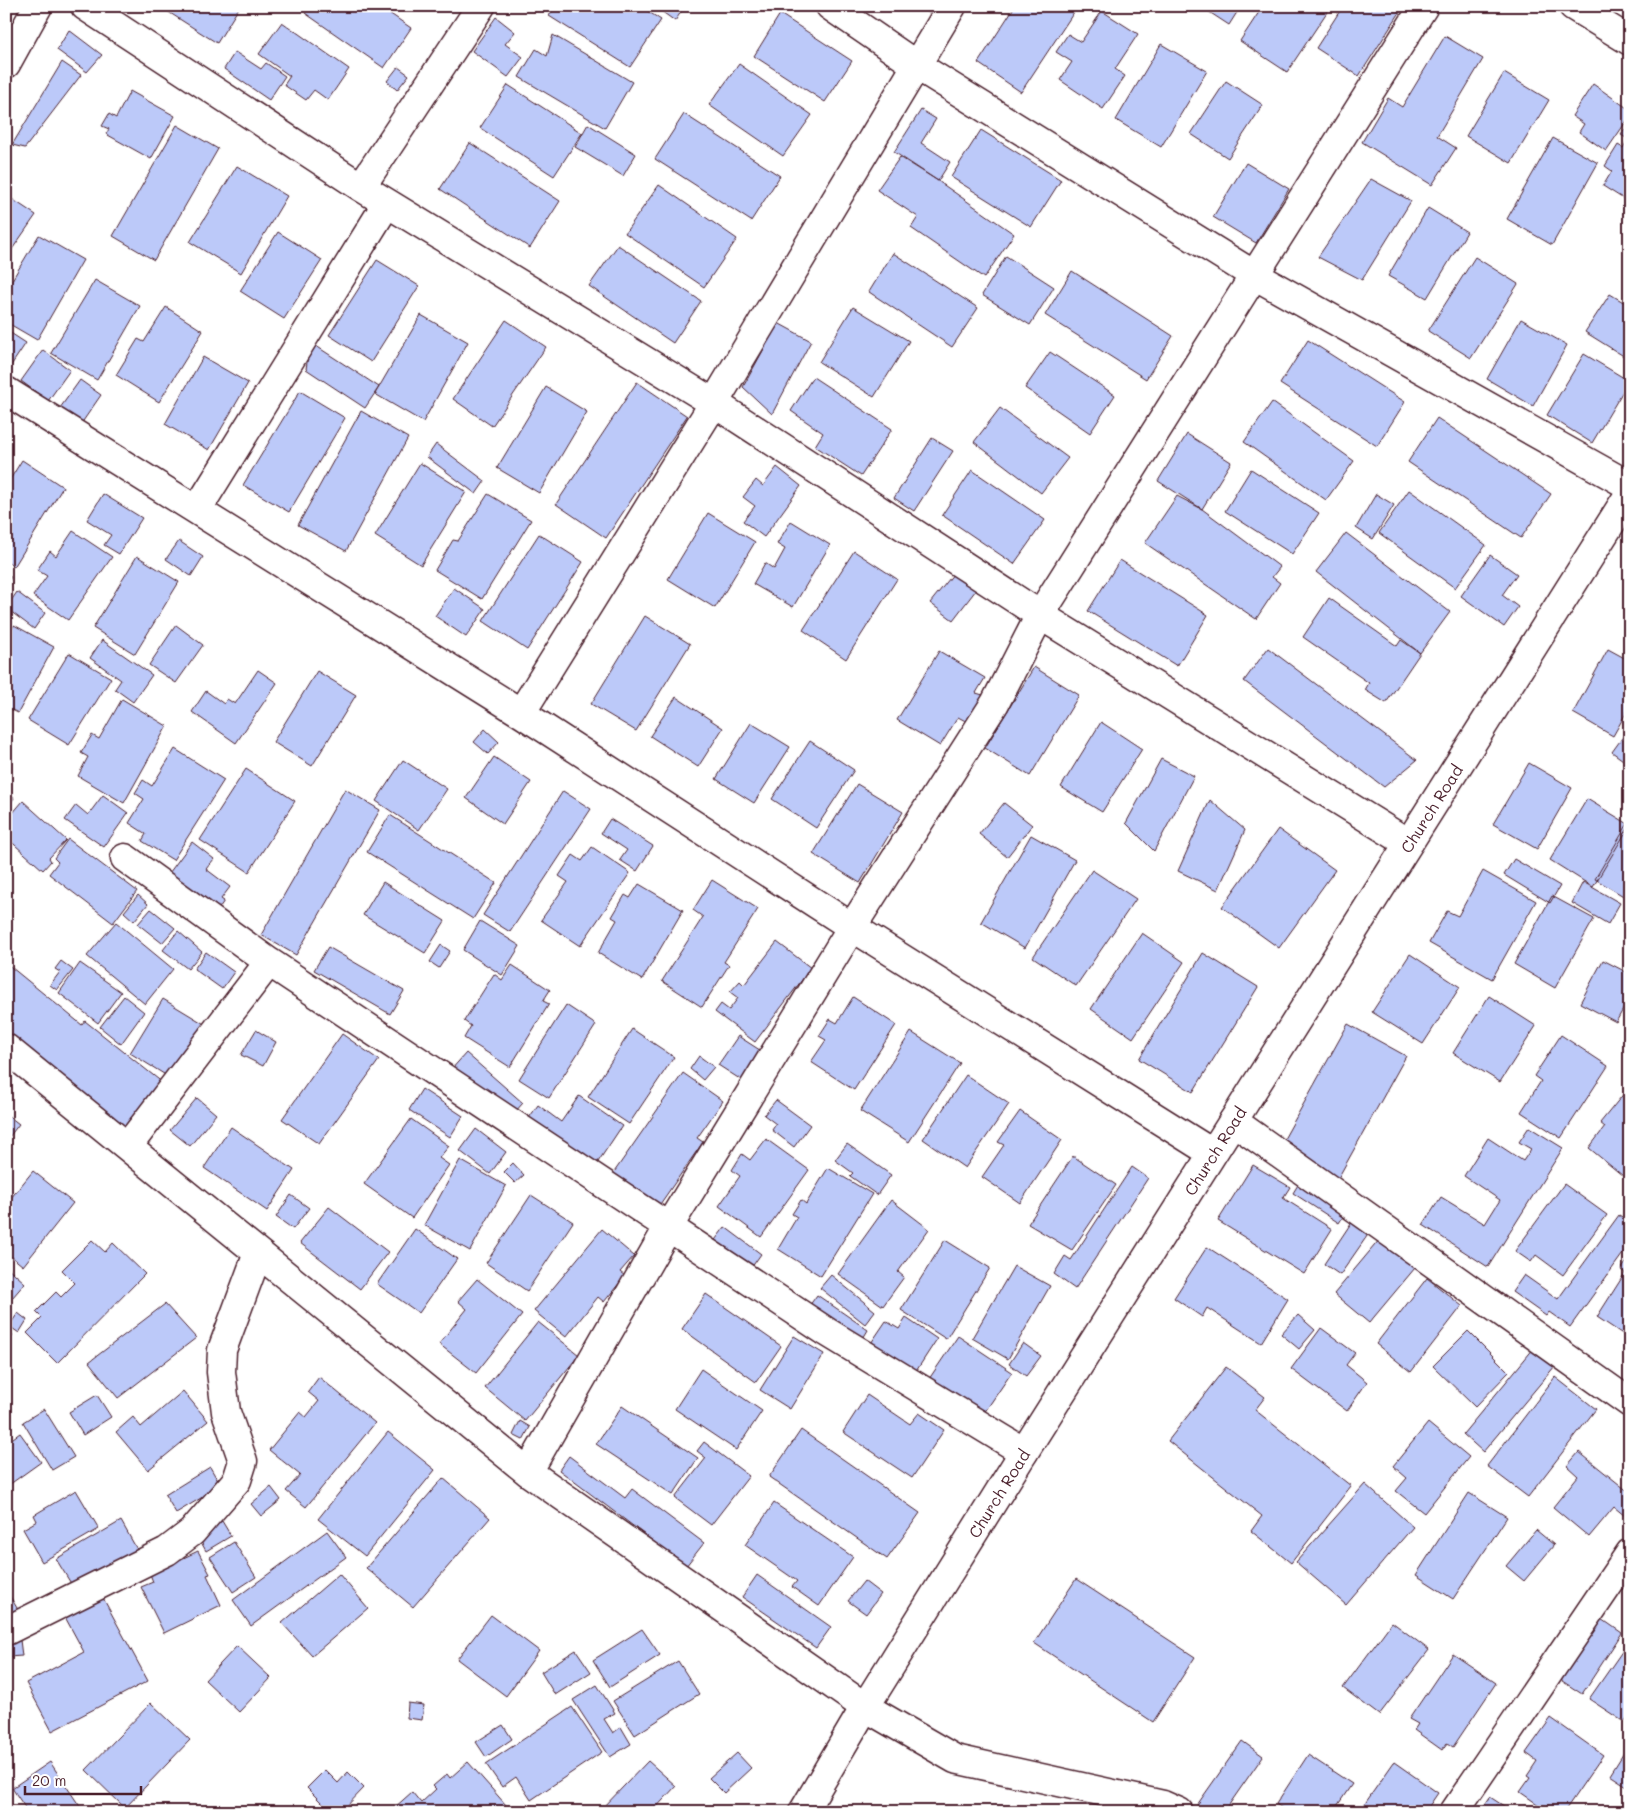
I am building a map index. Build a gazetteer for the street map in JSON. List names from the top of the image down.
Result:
{
  "streets": {
    "street": ["Church Road"]
  },
  "scale_bar": "20 m"
}
